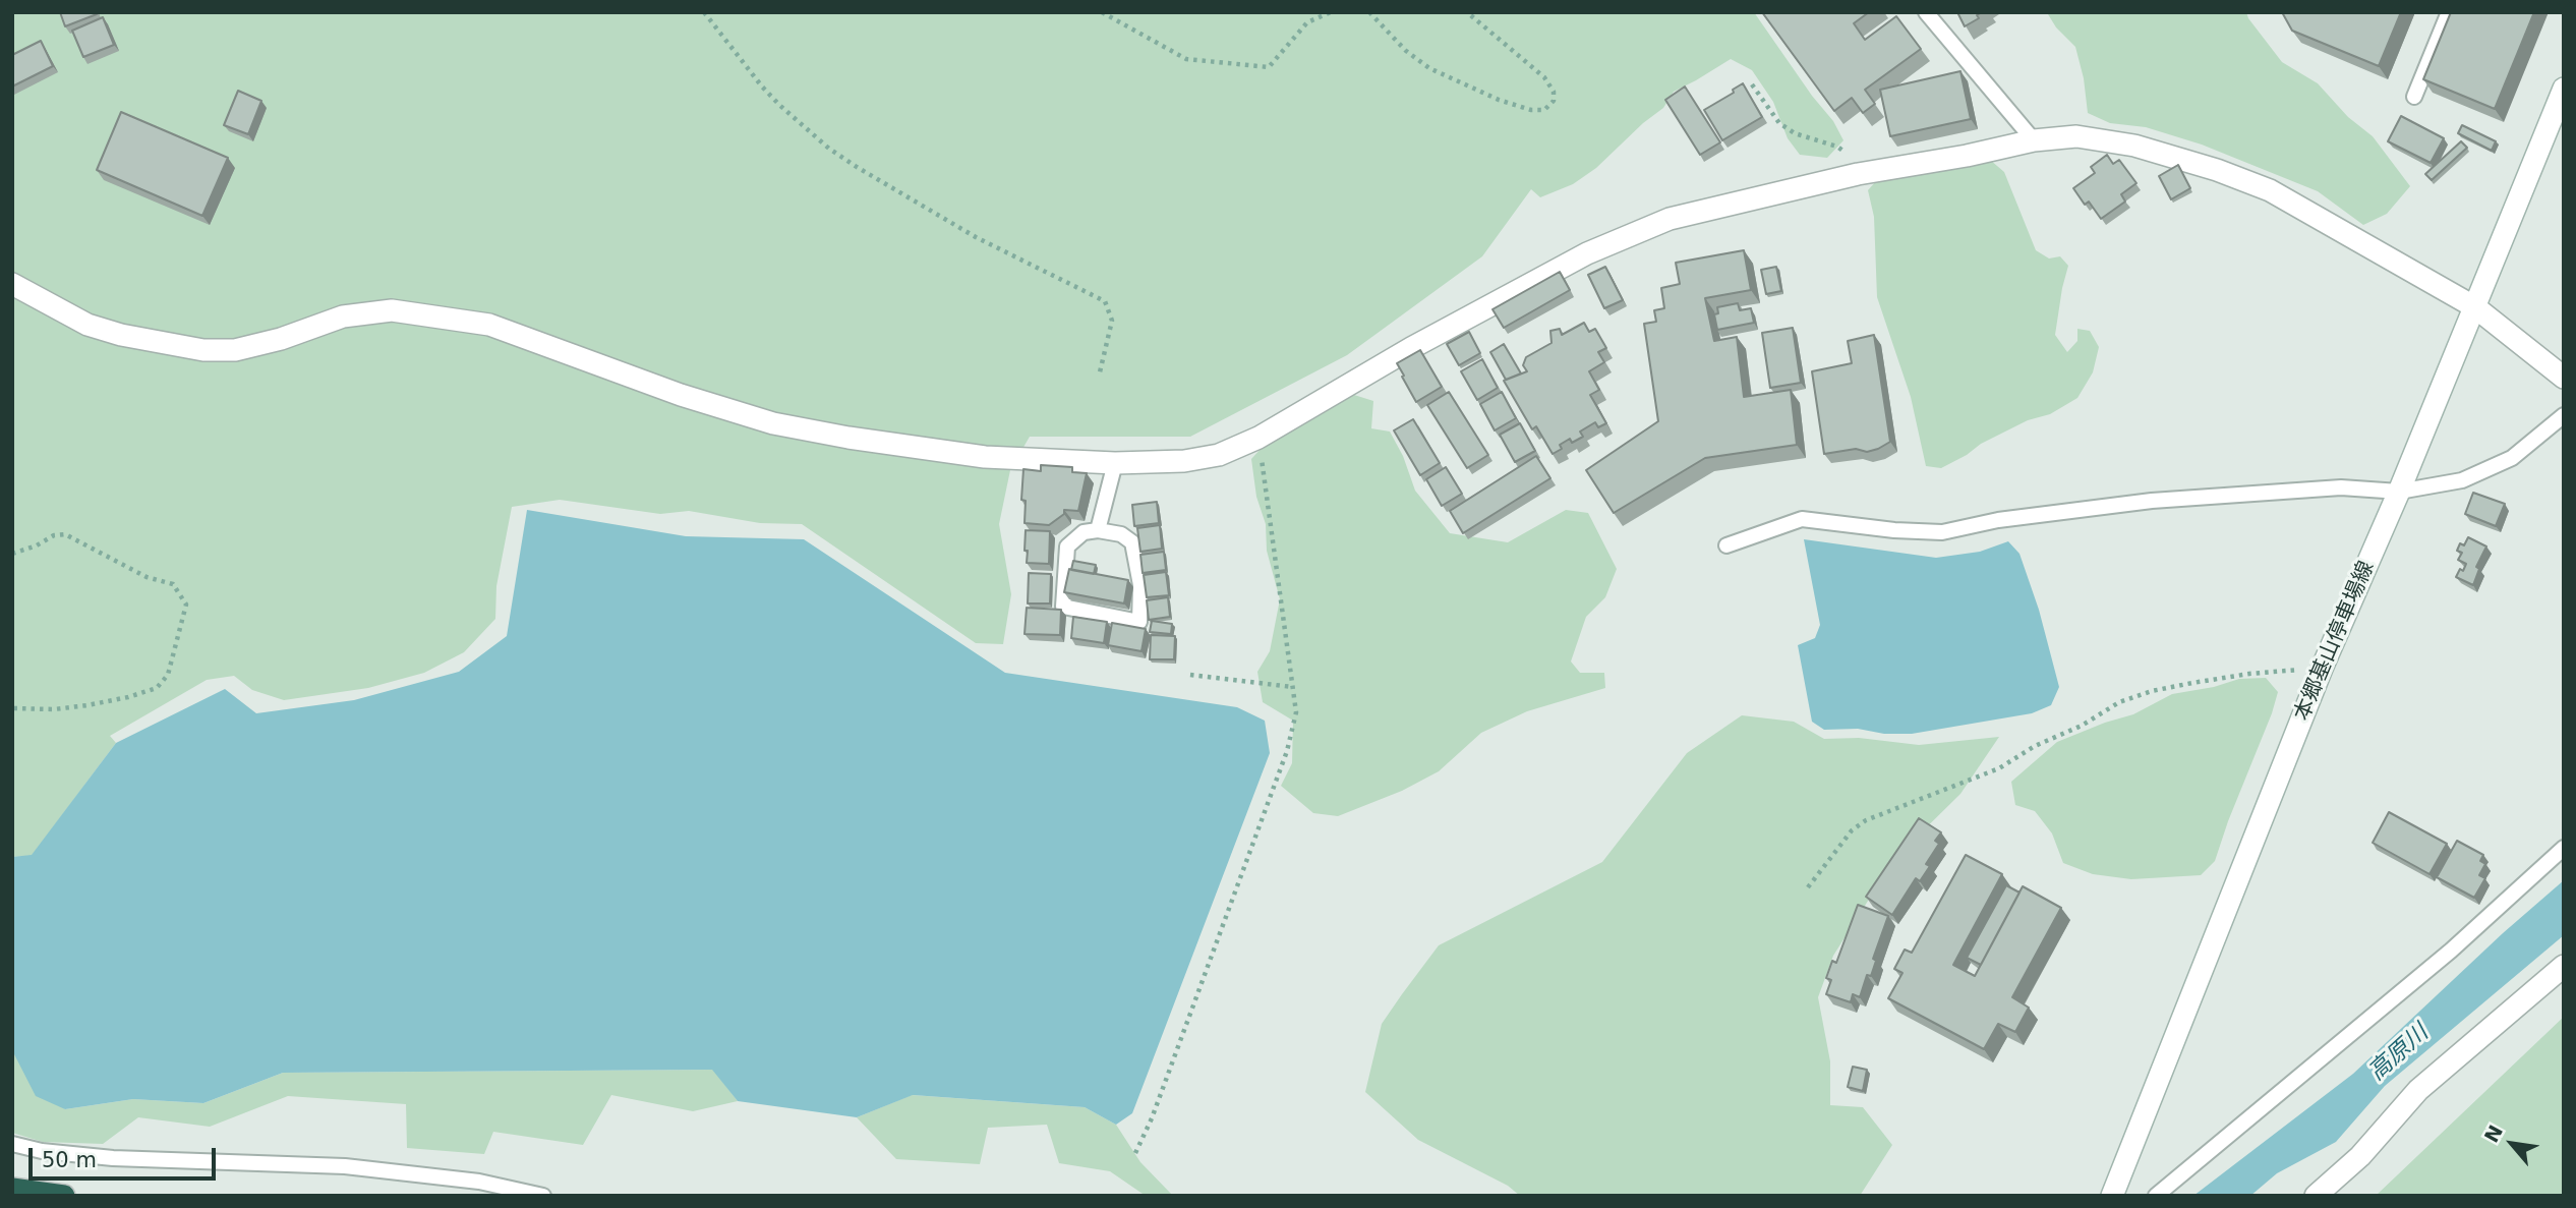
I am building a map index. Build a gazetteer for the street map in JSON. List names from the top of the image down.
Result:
{
  "streets": {
    "street": ["本郷基山停車場線"]
  },
  "water": ["高原川"],
  "scale_bar": "50 m",
  "north": "top left"
}
